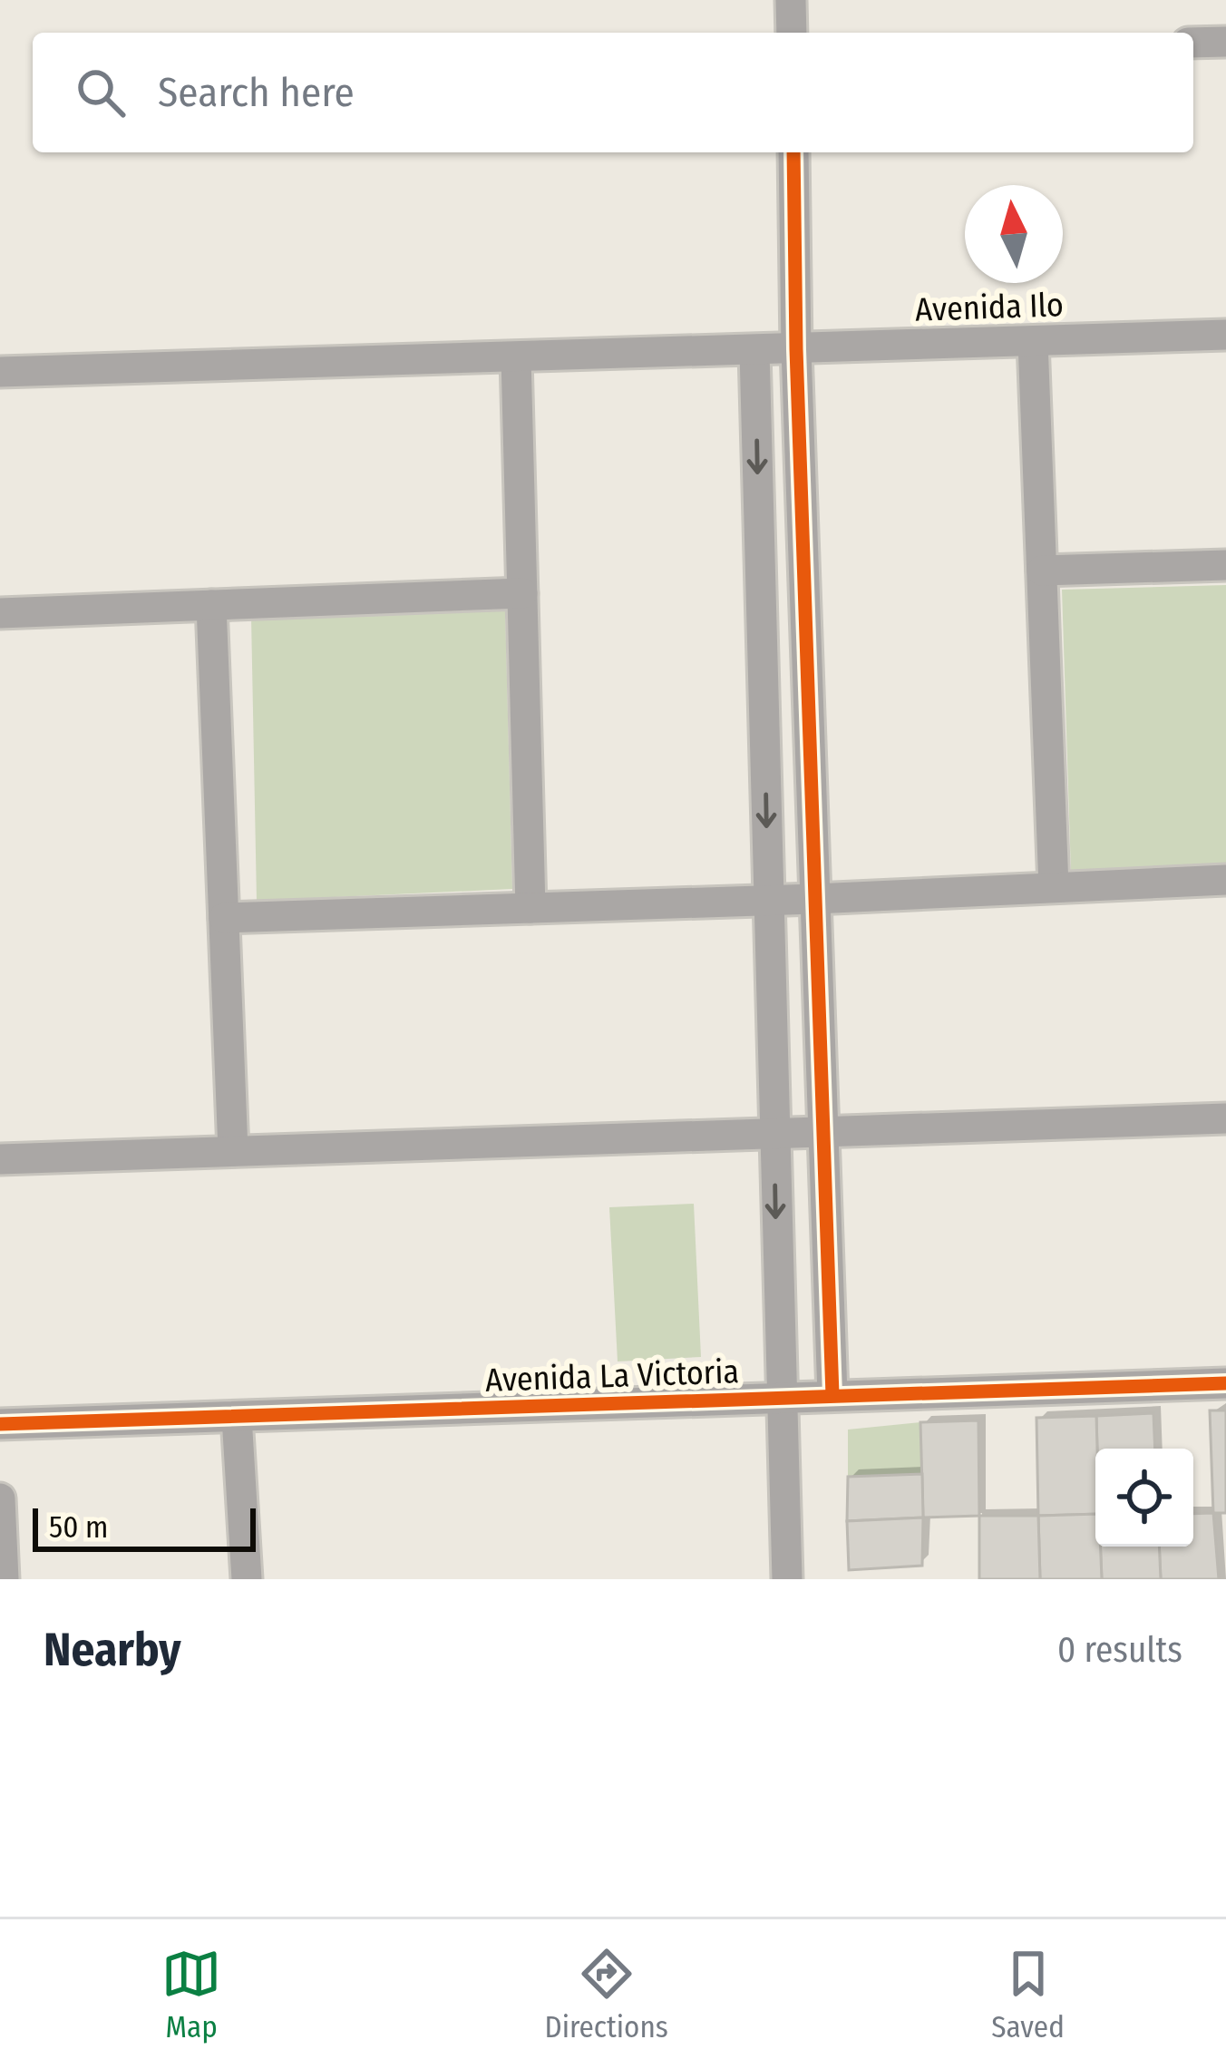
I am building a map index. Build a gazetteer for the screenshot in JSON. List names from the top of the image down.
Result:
{
  "streets": {
    "street": ["Avenida Ilo", "Avenida La Victoria"]
  },
  "scale_bar": "50 m",
  "north": "top",
  "page": {
    "search": "Search here",
    "scale": "50 m",
    "heading": ["Nearby", "0 results"],
    "nav": ["Map", "Directions", "Saved"]
  }
}
